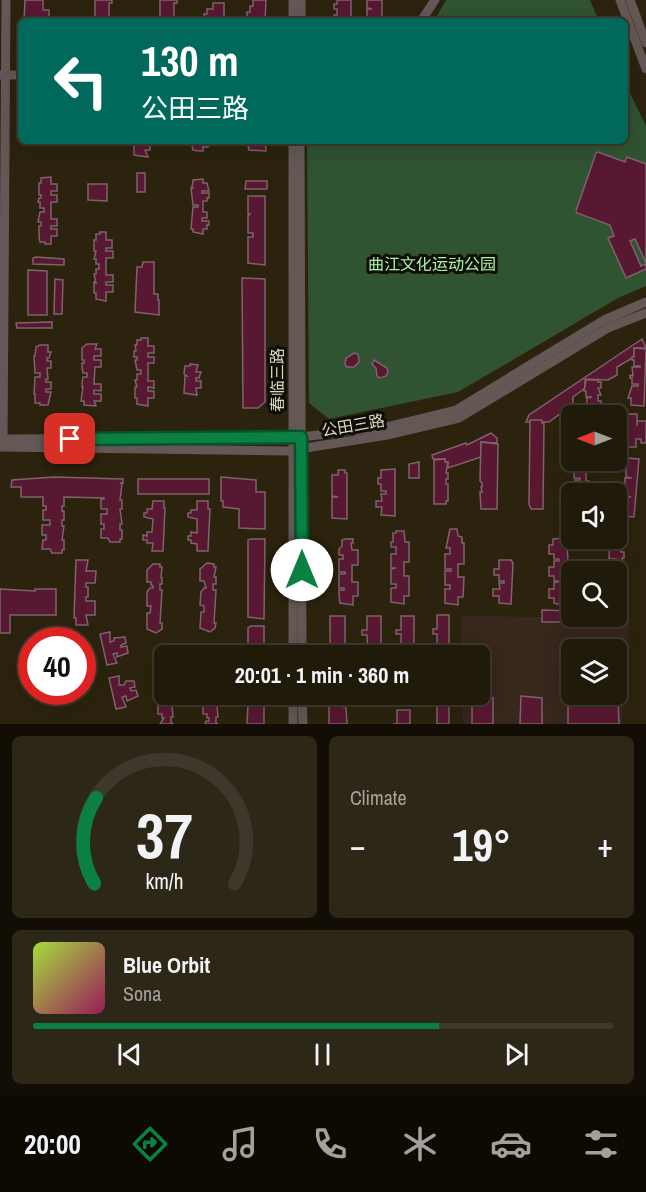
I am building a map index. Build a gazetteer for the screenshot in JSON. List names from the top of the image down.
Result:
{
  "streets": {
    "street": ["春临三路", "公田三路"]
  },
  "crossings": [
    ["春临三路", "公田三路"]
  ],
  "parks": ["曲江文化运动公园"],
  "north": "left",
  "page": {
    "turn": ["130 m", "公田三路"],
    "limit": "40",
    "trip": "20:01 · 1 min · 360 m",
    "tile": "Climate",
    "heat": ["−", "19°", "+"],
    "song": ["Blue Orbit", "Sona"],
    "tabs": "20:00",
    "gauge": ["37", "km/h"]
  }
}
